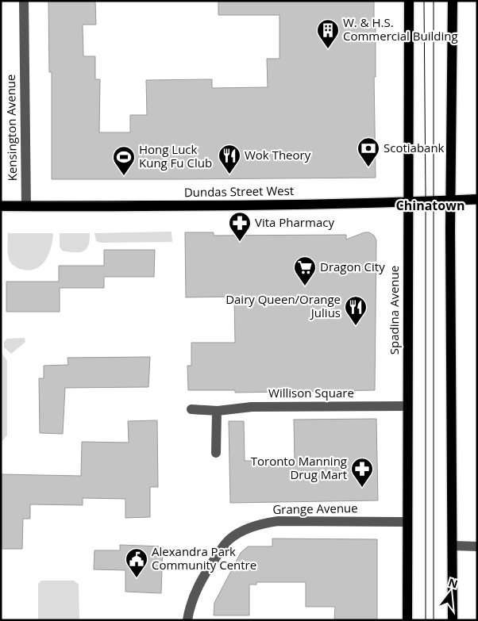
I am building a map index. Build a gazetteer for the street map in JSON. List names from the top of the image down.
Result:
{
  "streets": {
    "main road": ["Dundas Street West", "Spadina Avenue"],
    "street": ["Kensington Avenue", "Willison Square", "Grange Avenue"]
  },
  "crossings": [
    ["Kensington Avenue", "Dundas Street West"],
    ["Dundas Street West", "Spadina Avenue"],
    ["Spadina Avenue", "Willison Square"],
    ["Spadina Avenue", "Grange Avenue"]
  ],
  "districts": ["Chinatown"],
  "places": {
    "building": ["W. & H.S. Commercial Building"],
    "bank": ["Scotiabank"],
    "restaurant": ["Wok Theory", "Dairy Queen/Orange Julius"],
    "sports": ["Hong Luck Kung Fu Club"],
    "pharmacy": ["Vita Pharmacy", "Toronto Manning Drug Mart"],
    "supermarket": ["Dragon City"],
    "public building": ["Alexandra Park Community Centre"]
  },
  "north": "top"
}
